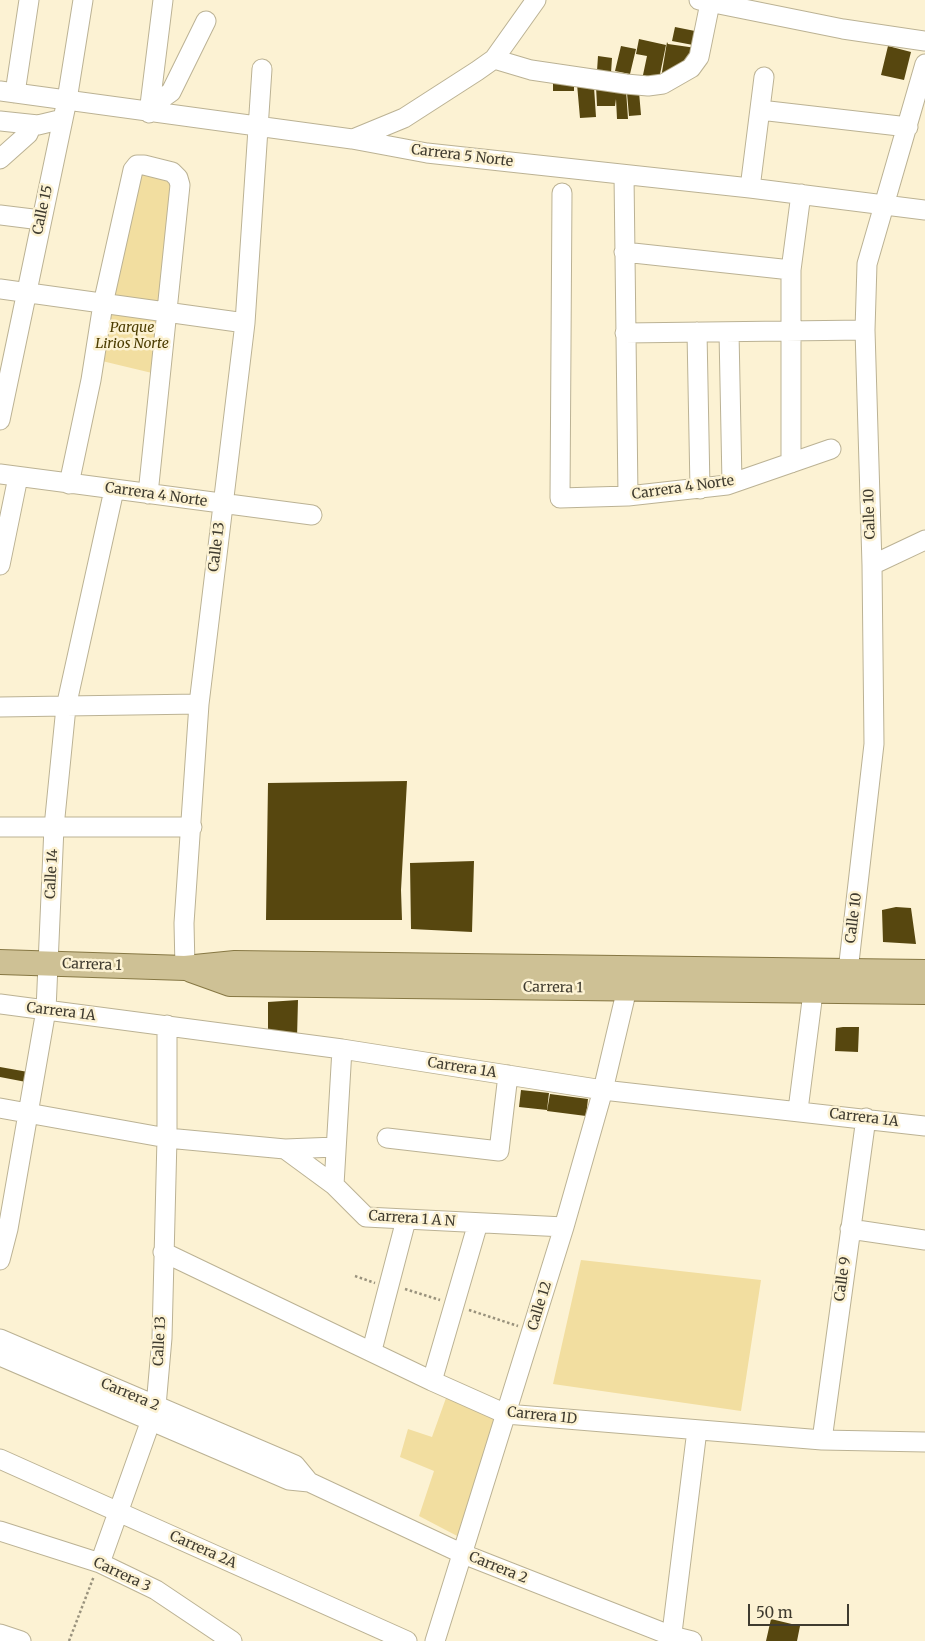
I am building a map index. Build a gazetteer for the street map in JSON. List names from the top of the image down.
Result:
{
  "streets": {
    "main road": ["Carrera 1"],
    "street": [
      "Carrera 5 Norte",
      "Calle 15",
      "Carrera 4 Norte",
      "Calle 10",
      "Calle 13",
      "Calle 14",
      "Carrera 1A",
      "Carrera 1 A N",
      "Calle 9",
      "Calle 12",
      "Carrera 2",
      "Carrera 1D",
      "Carrera 2A",
      "Carrera 3"
    ]
  },
  "crossings": [
    ["Carrera 5 Norte", "Calle 15"],
    ["Carrera 5 Norte", "Calle 10"],
    ["Carrera 5 Norte", "Calle 13"],
    ["Carrera 4 Norte", "Calle 13"],
    ["Carrera 4 Norte", "Calle 14"],
    ["Calle 10", "Carrera 1"],
    ["Calle 13", "Carrera 1"],
    ["Calle 13", "Carrera 1A"],
    ["Calle 13", "Carrera 2"],
    ["Calle 13", "Carrera 1D"],
    ["Calle 13", "Carrera 2A"],
    ["Calle 13", "Carrera 3"],
    ["Calle 14", "Carrera 1"],
    ["Calle 14", "Carrera 1A"],
    ["Carrera 1", "Calle 12"],
    ["Carrera 1A", "Calle 9"],
    ["Carrera 1A", "Calle 12"],
    ["Carrera 1 A N", "Calle 12"],
    ["Calle 9", "Carrera 1D"],
    ["Calle 12", "Carrera 2"],
    ["Calle 12", "Carrera 1D"]
  ],
  "parks": ["Parque Lirios Norte"],
  "scale_bar": "50 m"
}
